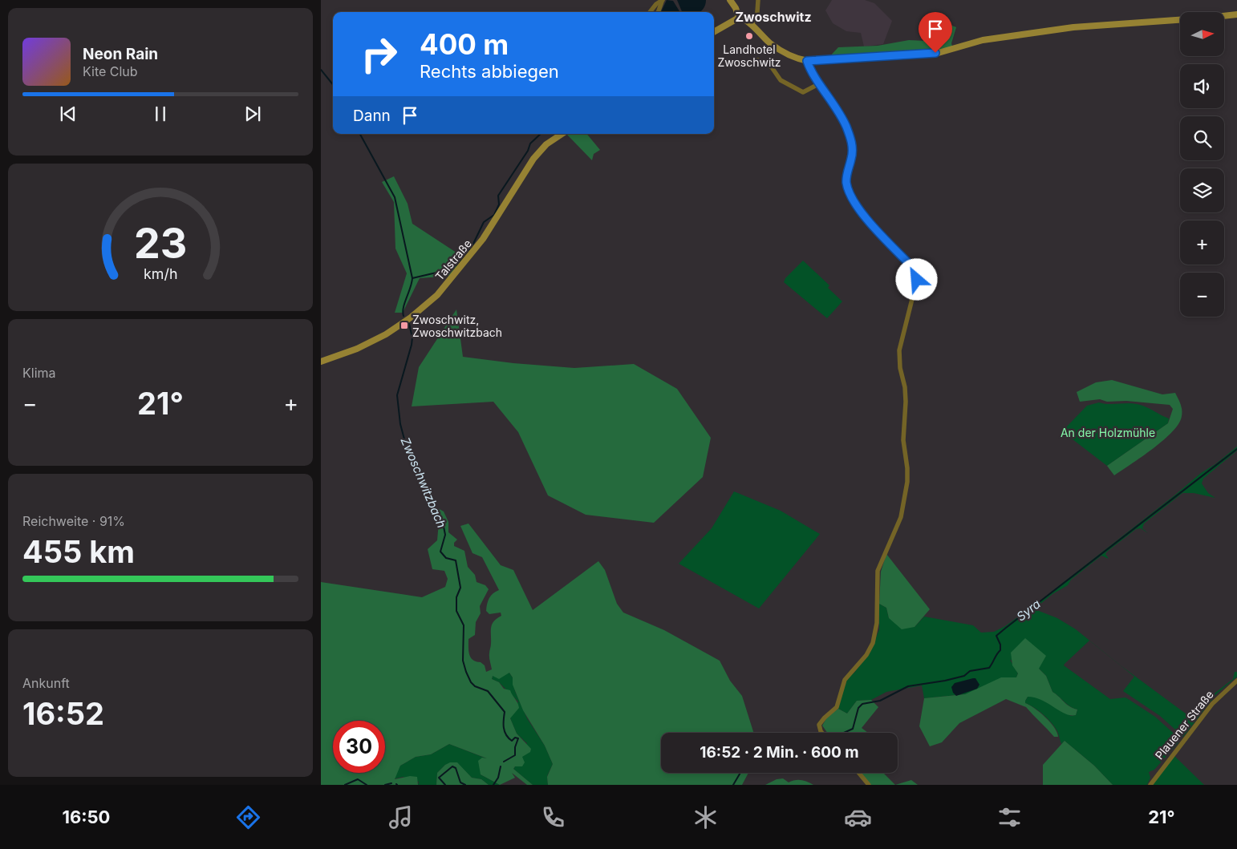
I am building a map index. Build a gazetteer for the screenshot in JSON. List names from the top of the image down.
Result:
{
  "streets": {
    "street": ["Talstraße", "Plauener Straße"]
  },
  "districts": ["Zwoschwitz"],
  "water": ["Zwoschwitzbach", "Syra"],
  "parks": ["An der Holzmühle"],
  "places": {
    "other": ["Landhotel Zwoschwitz"],
    "transit": ["Zwoschwitz, Zwoschwitzbach"]
  },
  "north": "right",
  "page": {
    "map_buttons": ["+", "−"],
    "turn": ["400 m", "Rechts abbiegen"],
    "song": ["Neon Rain", "Kite Club"],
    "then": "Dann",
    "tile": [
      "Klima",
      ["Reichweite · 91%", "455 km"],
      ["Ankunft", "16:52"]
    ],
    "heat": ["−", "21°", "+"],
    "limit": "30",
    "trip": "16:52 · 2 Min. · 600 m",
    "tabs": ["16:50", "21°"],
    "gauge": ["23", "km/h"]
  }
}
